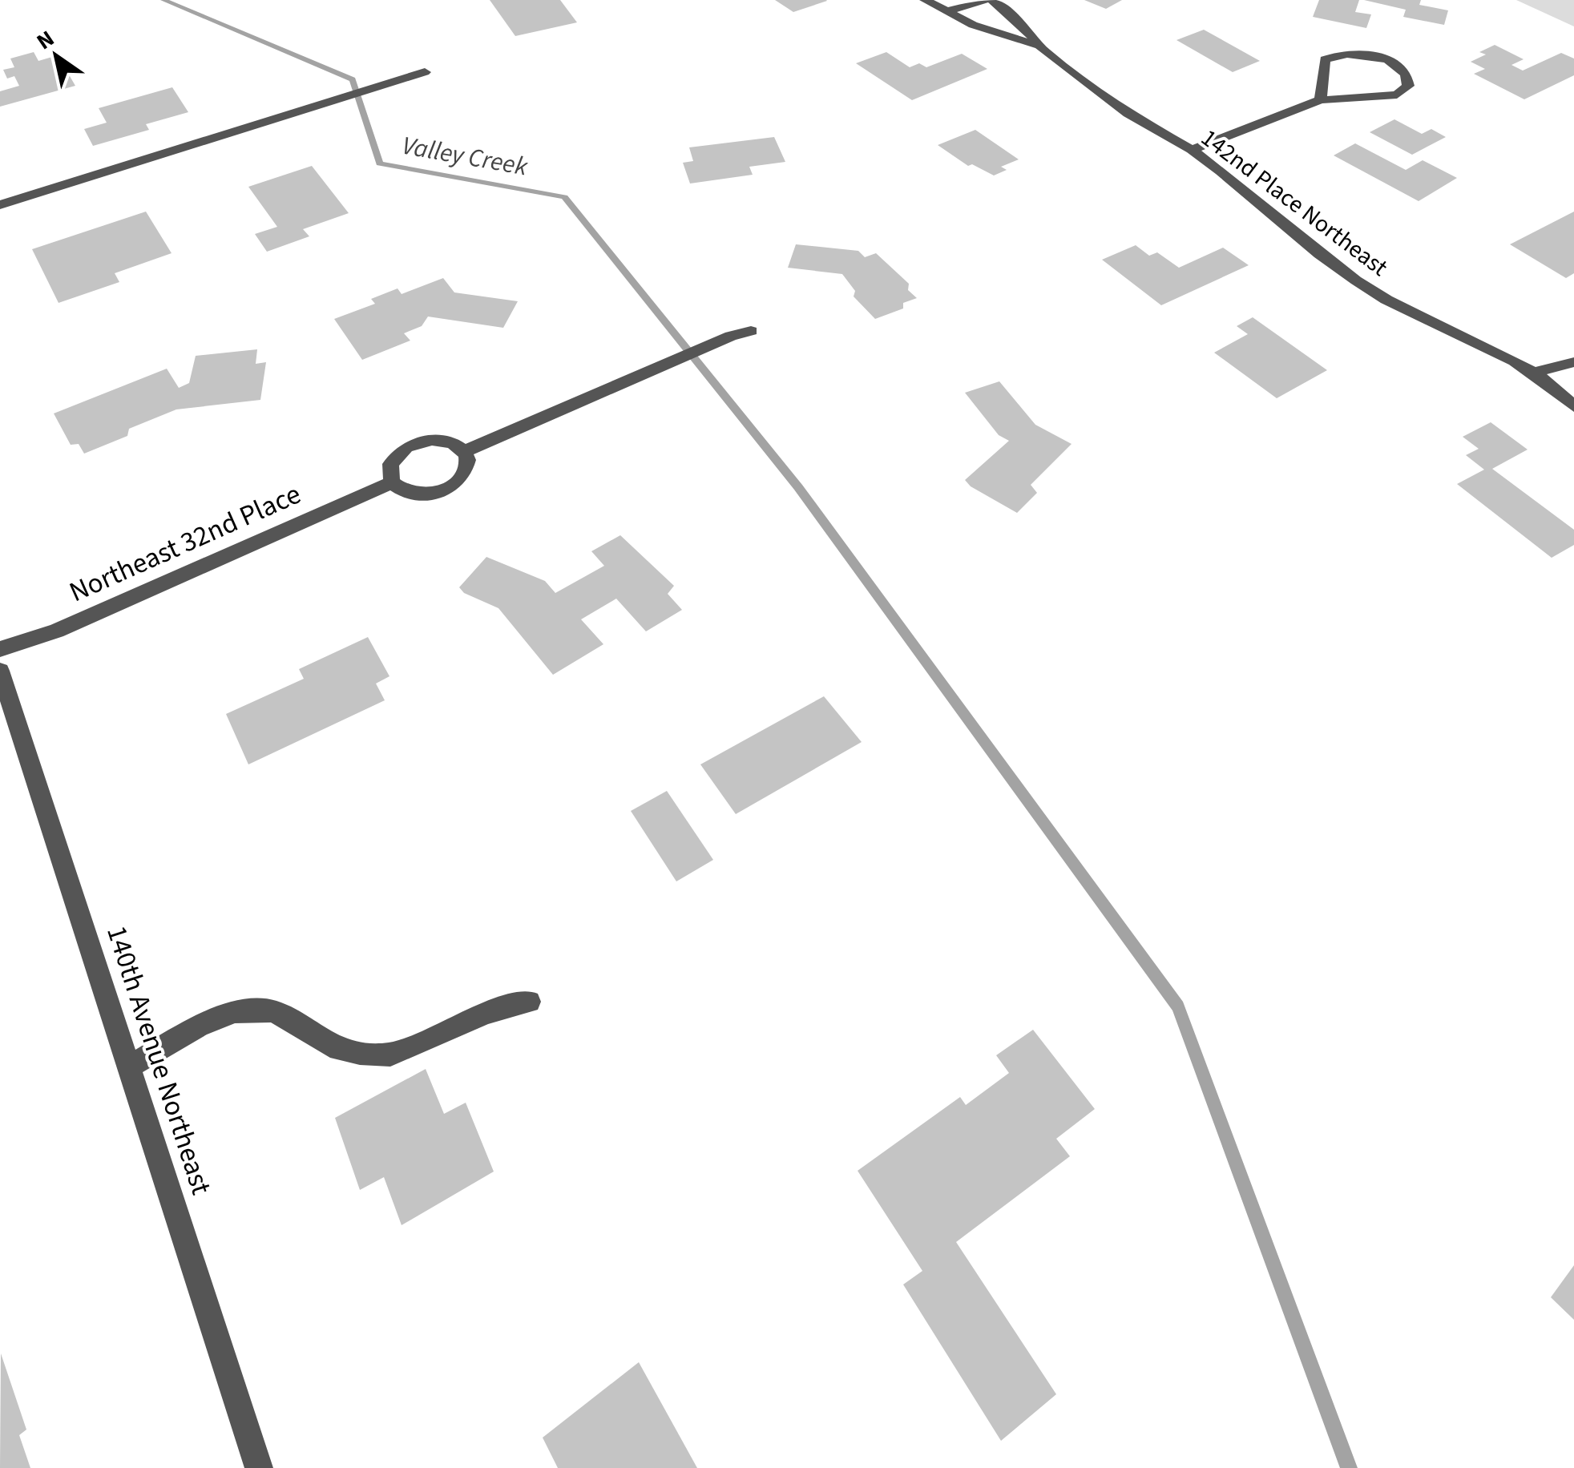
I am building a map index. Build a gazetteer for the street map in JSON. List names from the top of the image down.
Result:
{
  "streets": {
    "street": ["142nd Place Northeast", "Northeast 32nd Place", "140th Avenue Northeast"]
  },
  "water": ["Valley Creek"],
  "north": "top left"
}
